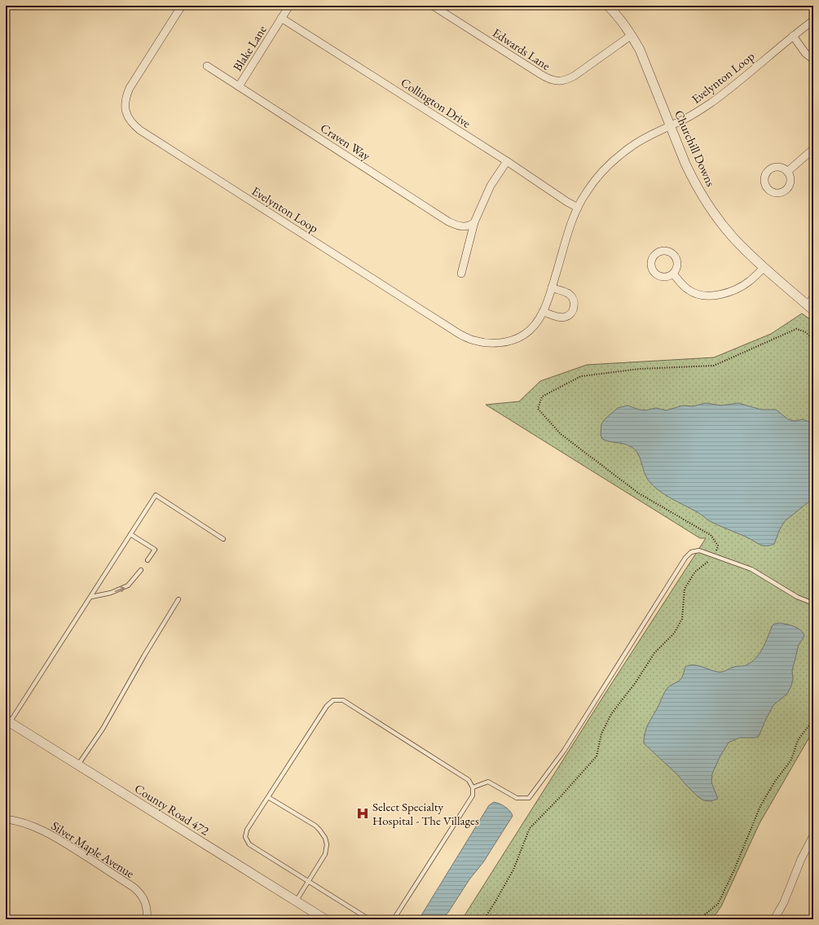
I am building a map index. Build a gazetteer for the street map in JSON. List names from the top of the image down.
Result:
{
  "streets": {
    "street": [
      "Blake Lane",
      "Edwards Lane",
      "Evelynton Loop",
      "Collington Drive",
      "Craven Way",
      "Churchill Downs",
      "County Road 472",
      "Silver Maple Avenue"
    ]
  },
  "crossings": [
    ["Blake Lane", "Collington Drive"],
    ["Blake Lane", "Craven Way"],
    ["Edwards Lane", "Churchill Downs"],
    ["Evelynton Loop", "Collington Drive"],
    ["Evelynton Loop", "Churchill Downs"]
  ],
  "places": {
    "hospital": ["Select Specialty Hospital - The Villages"]
  }
}
